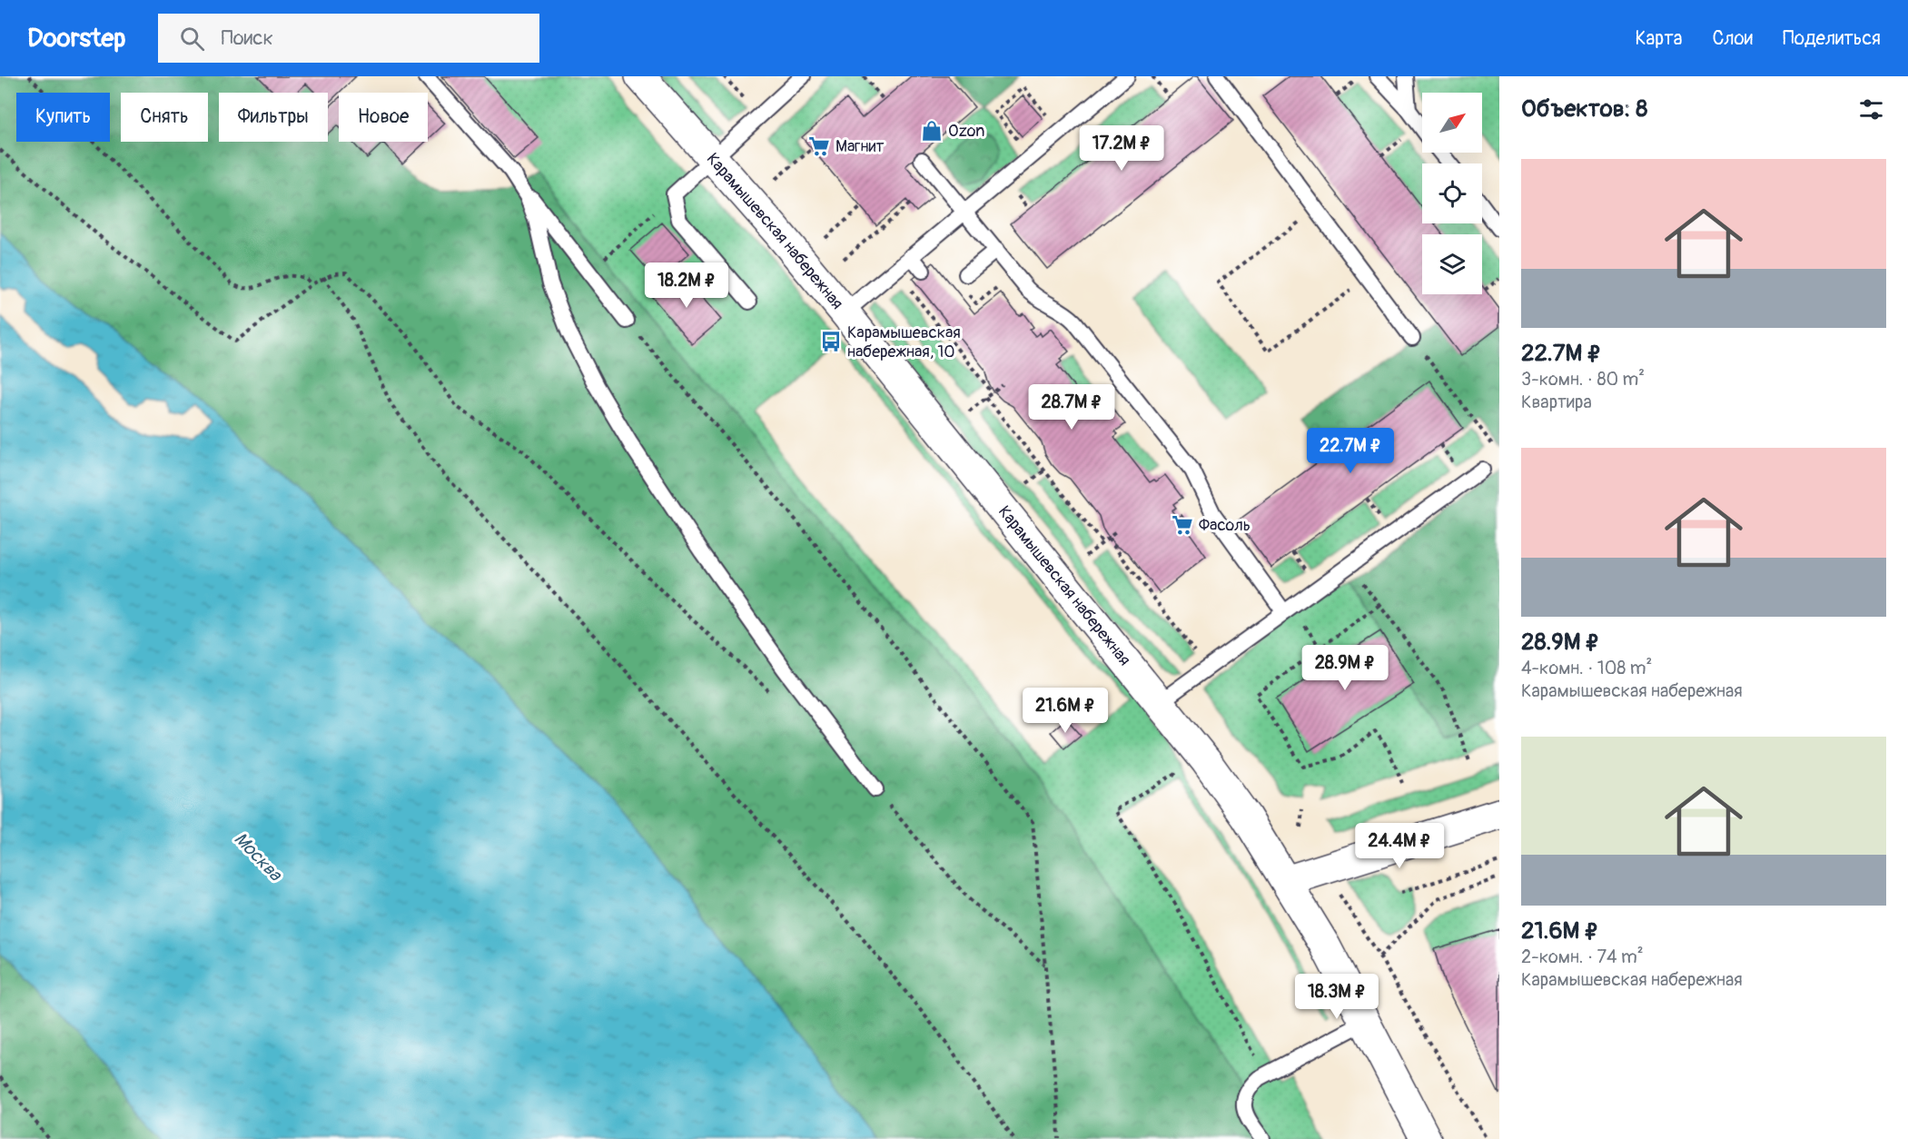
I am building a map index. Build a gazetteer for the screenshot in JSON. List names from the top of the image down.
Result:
{
  "streets": {
    "street": ["Карамышевская набережная"]
  },
  "water": ["Москва"],
  "places": {
    "shop": ["Ozon"],
    "supermarket": ["Магнит", "Фасоль"],
    "bus stop": ["Карамышевская набережная, 10"]
  },
  "north": "top right",
  "page": {
    "header": "Doorstep",
    "search": "Поиск",
    "nav": ["Карта", "Слои", "Поделиться"],
    "heading": "Объектов: 8",
    "chip": [
      "Купить",
      "Снять",
      "Фильтры",
      "Новое"
    ],
    "price": [
      "17.2M ₽",
      "18.2M ₽",
      "28.7M ₽",
      "22.7M ₽",
      "28.9M ₽",
      "21.6M ₽",
      "24.4M ₽",
      "18.3M ₽"
    ],
    "list": [
      {
        "name": "22.7M ₽",
        "note": "3-комн. · 80 m² · Квартира"
      },
      {
        "name": "28.9M ₽",
        "note": "4-комн. · 108 m² · Карамышевская набережная"
      },
      {
        "name": "21.6M ₽",
        "note": "2-комн. · 74 m² · Карамышевская набережная"
      }
    ]
  }
}
